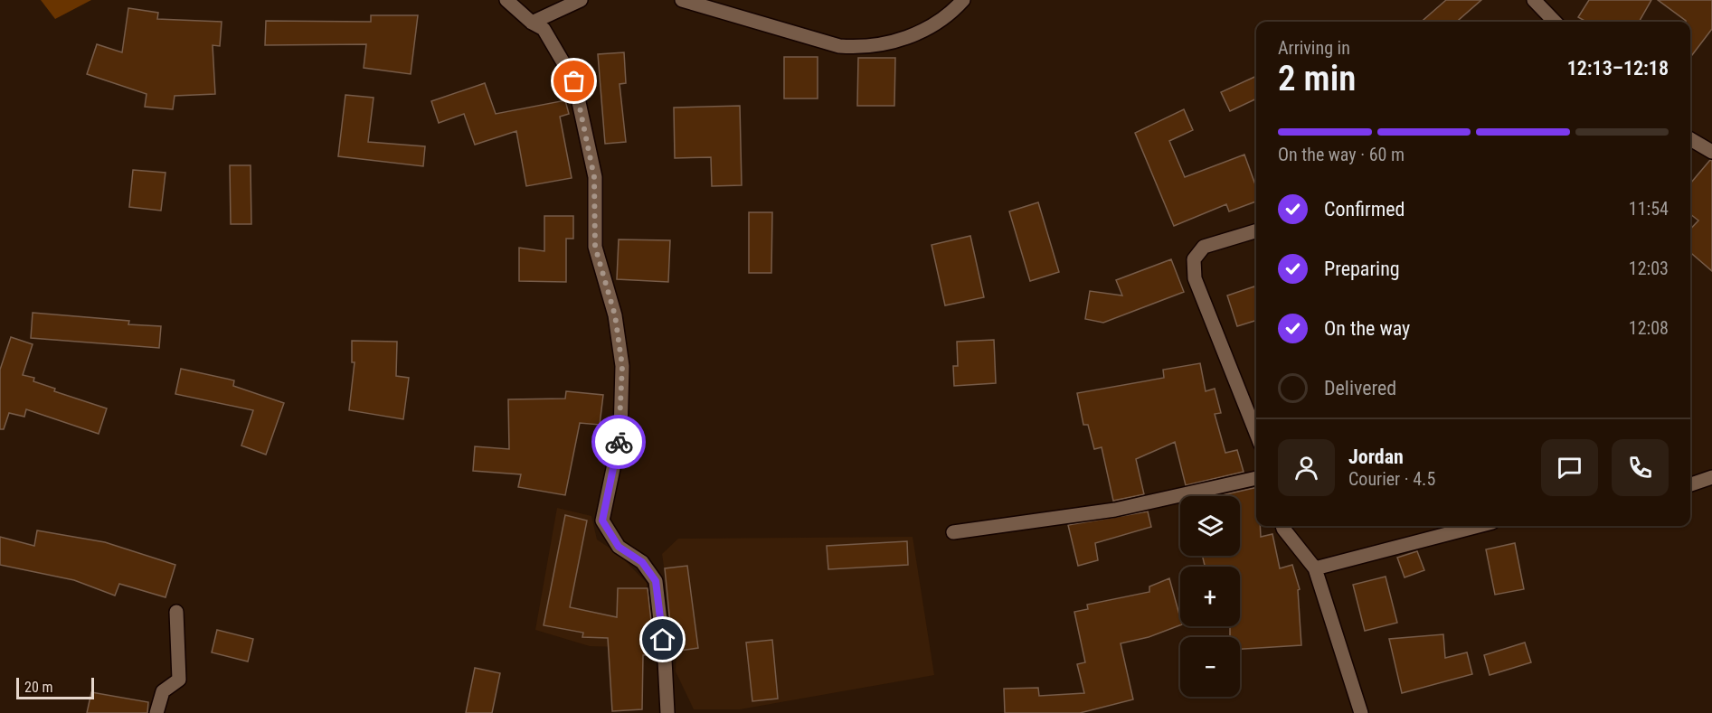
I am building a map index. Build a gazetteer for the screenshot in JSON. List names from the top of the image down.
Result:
{
  "scale_bar": "20 m",
  "page": {
    "heading": ["2 min", "Arriving in", "12:13–12:18"],
    "panel": ["Jordan", "Courier · 4.5"],
    "bar": "On the way · 60 m",
    "list": [
      ["Confirmed", "11:54"],
      ["Preparing", "12:03"],
      ["On the way", "12:08"],
      "Delivered"
    ],
    "map_buttons": ["+", "−"],
    "scale": "20 m"
  }
}
